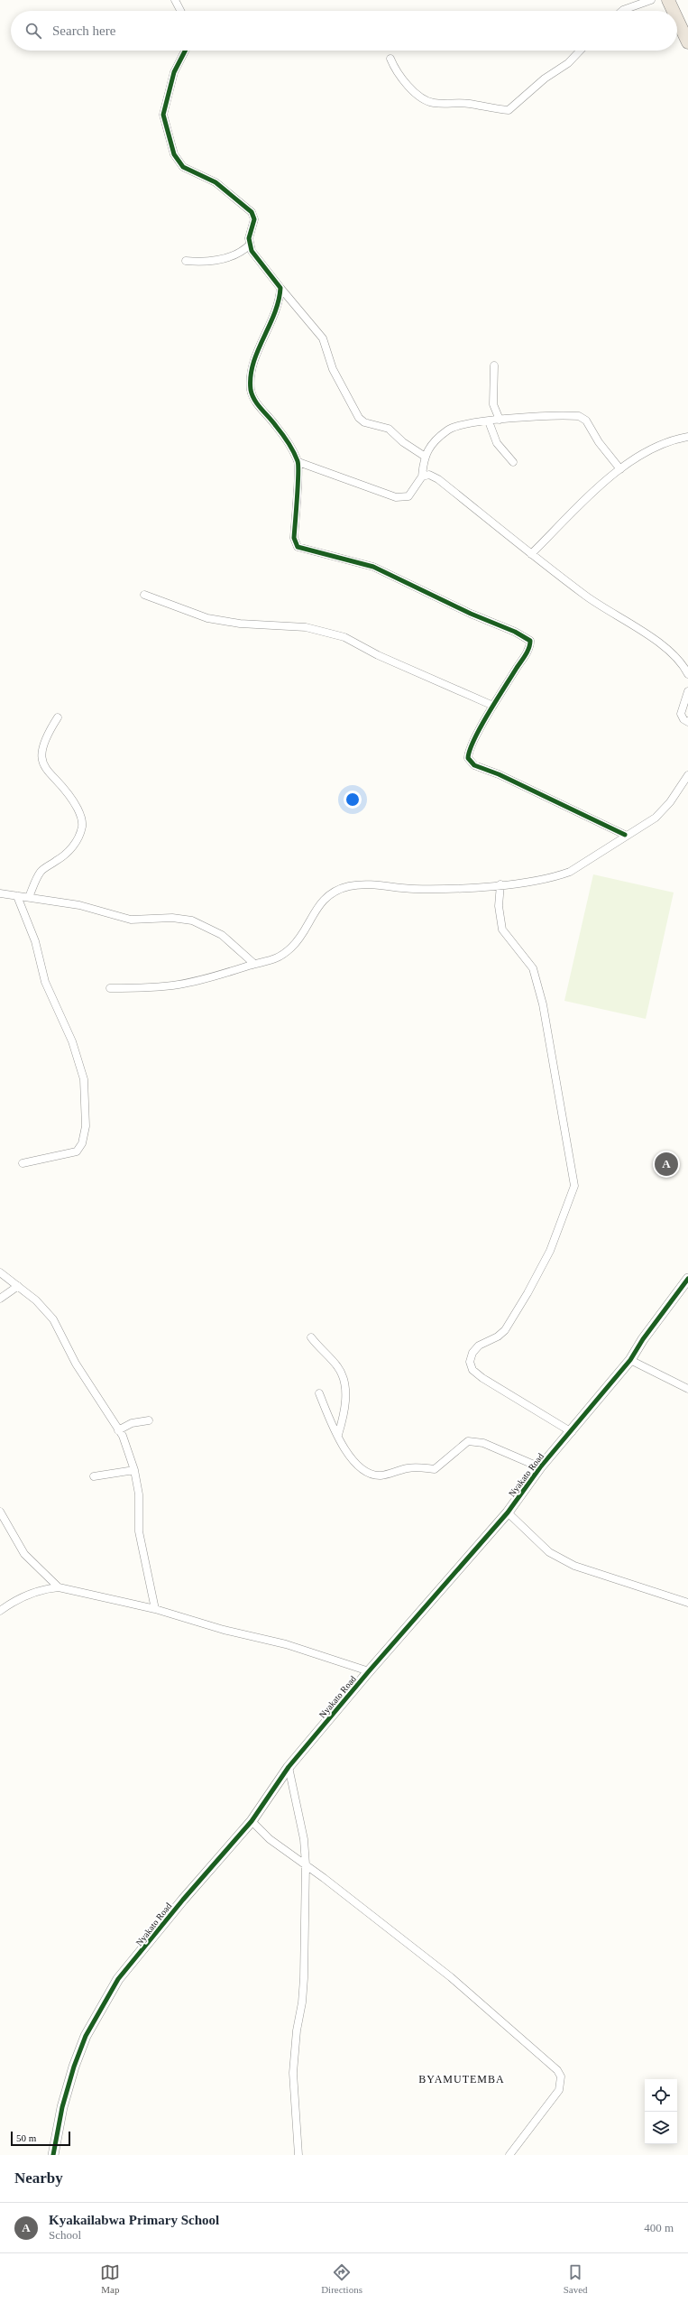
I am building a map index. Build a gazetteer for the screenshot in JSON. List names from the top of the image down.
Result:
{
  "streets": {
    "street": ["Nyakato Road"]
  },
  "districts": ["BYAMUTEMBA"],
  "scale_bar": "50 m",
  "page": {
    "search": "Search here",
    "pins": "A",
    "scale": "50 m",
    "heading": "Nearby",
    "list": [
      {
        "mark": "A",
        "name": "Kyakailabwa Primary School",
        "note": "School",
        "value": "400 m"
      }
    ],
    "nav": ["Map", "Directions", "Saved"]
  }
}
